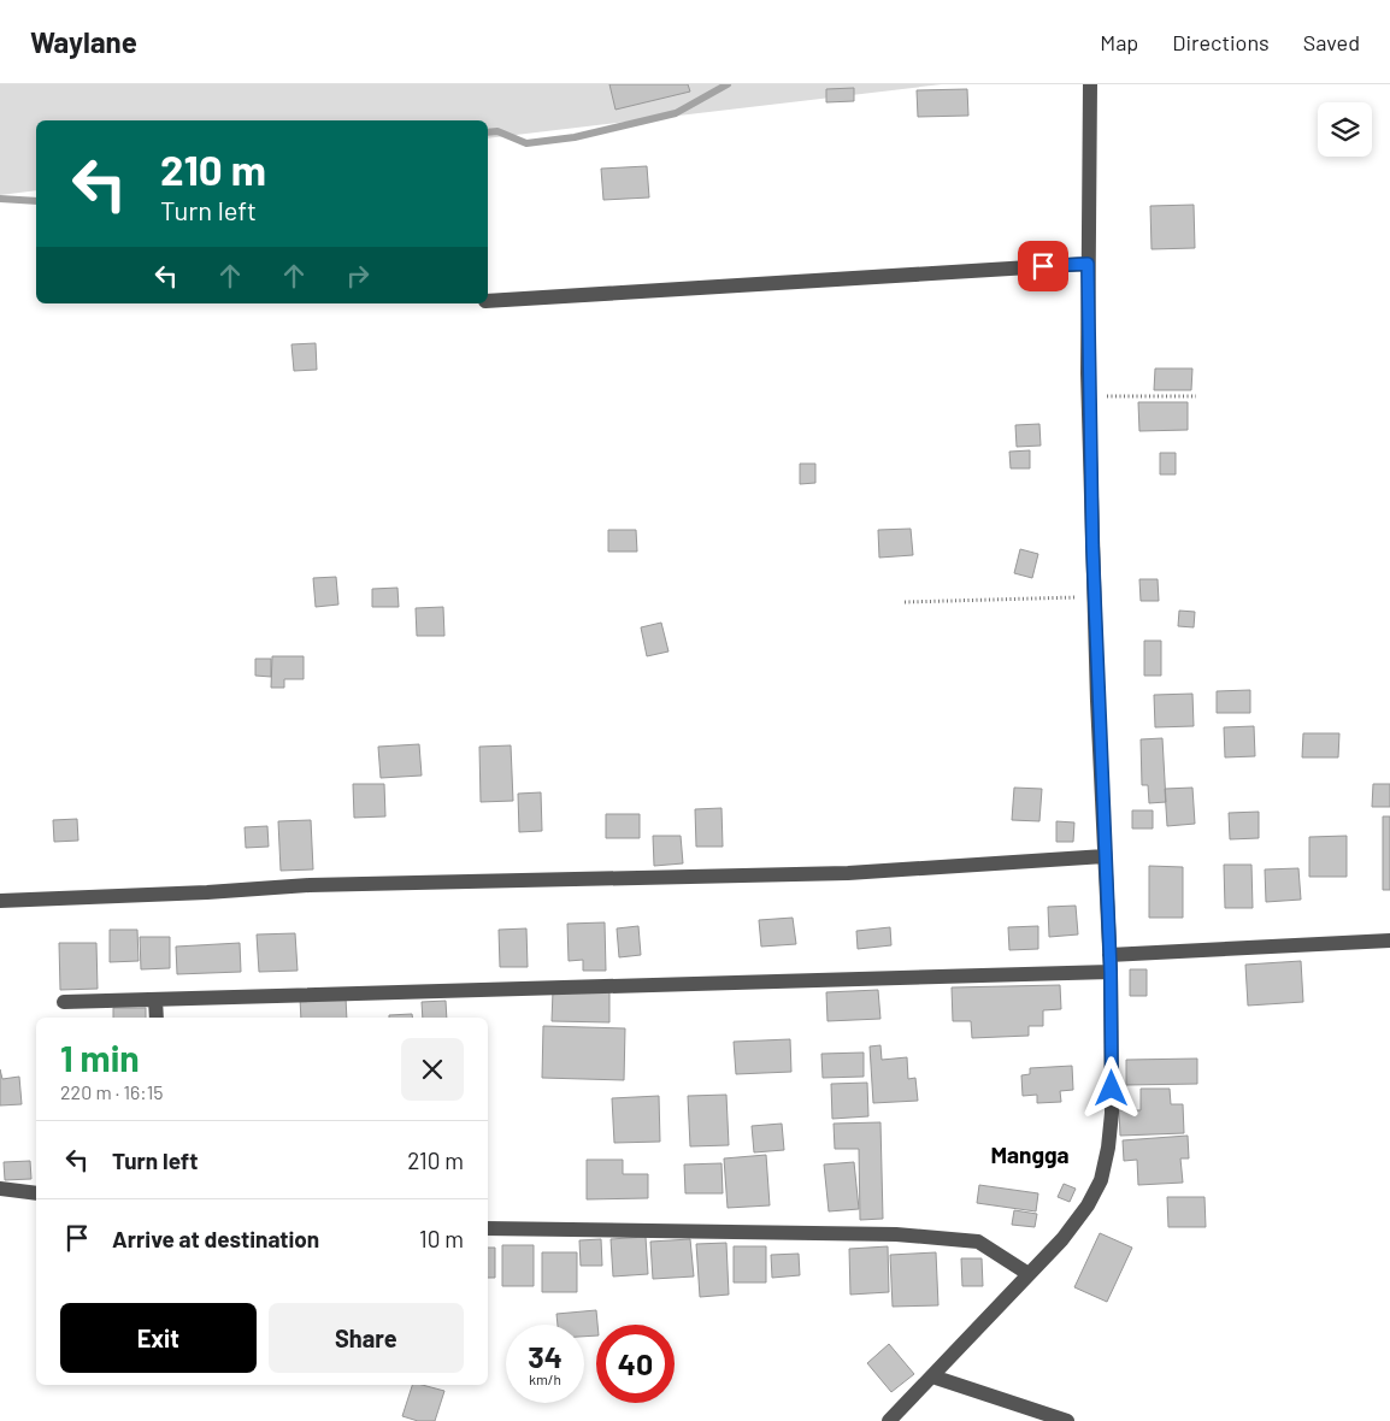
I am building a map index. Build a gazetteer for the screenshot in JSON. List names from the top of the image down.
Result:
{
  "districts": ["Mangga"],
  "page": {
    "header": "Waylane",
    "nav": ["Map", "Directions", "Saved"],
    "turn": ["210 m", "Turn left"],
    "heading": ["1 min", "220 m · 16:15"],
    "list": [
      {
        "name": "Turn left",
        "value": "210 m"
      },
      {
        "name": "Arrive at destination",
        "value": "10 m"
      }
    ],
    "buttons": ["Exit", "Share"],
    "speed": "34 km/h",
    "limit": "40"
  }
}
